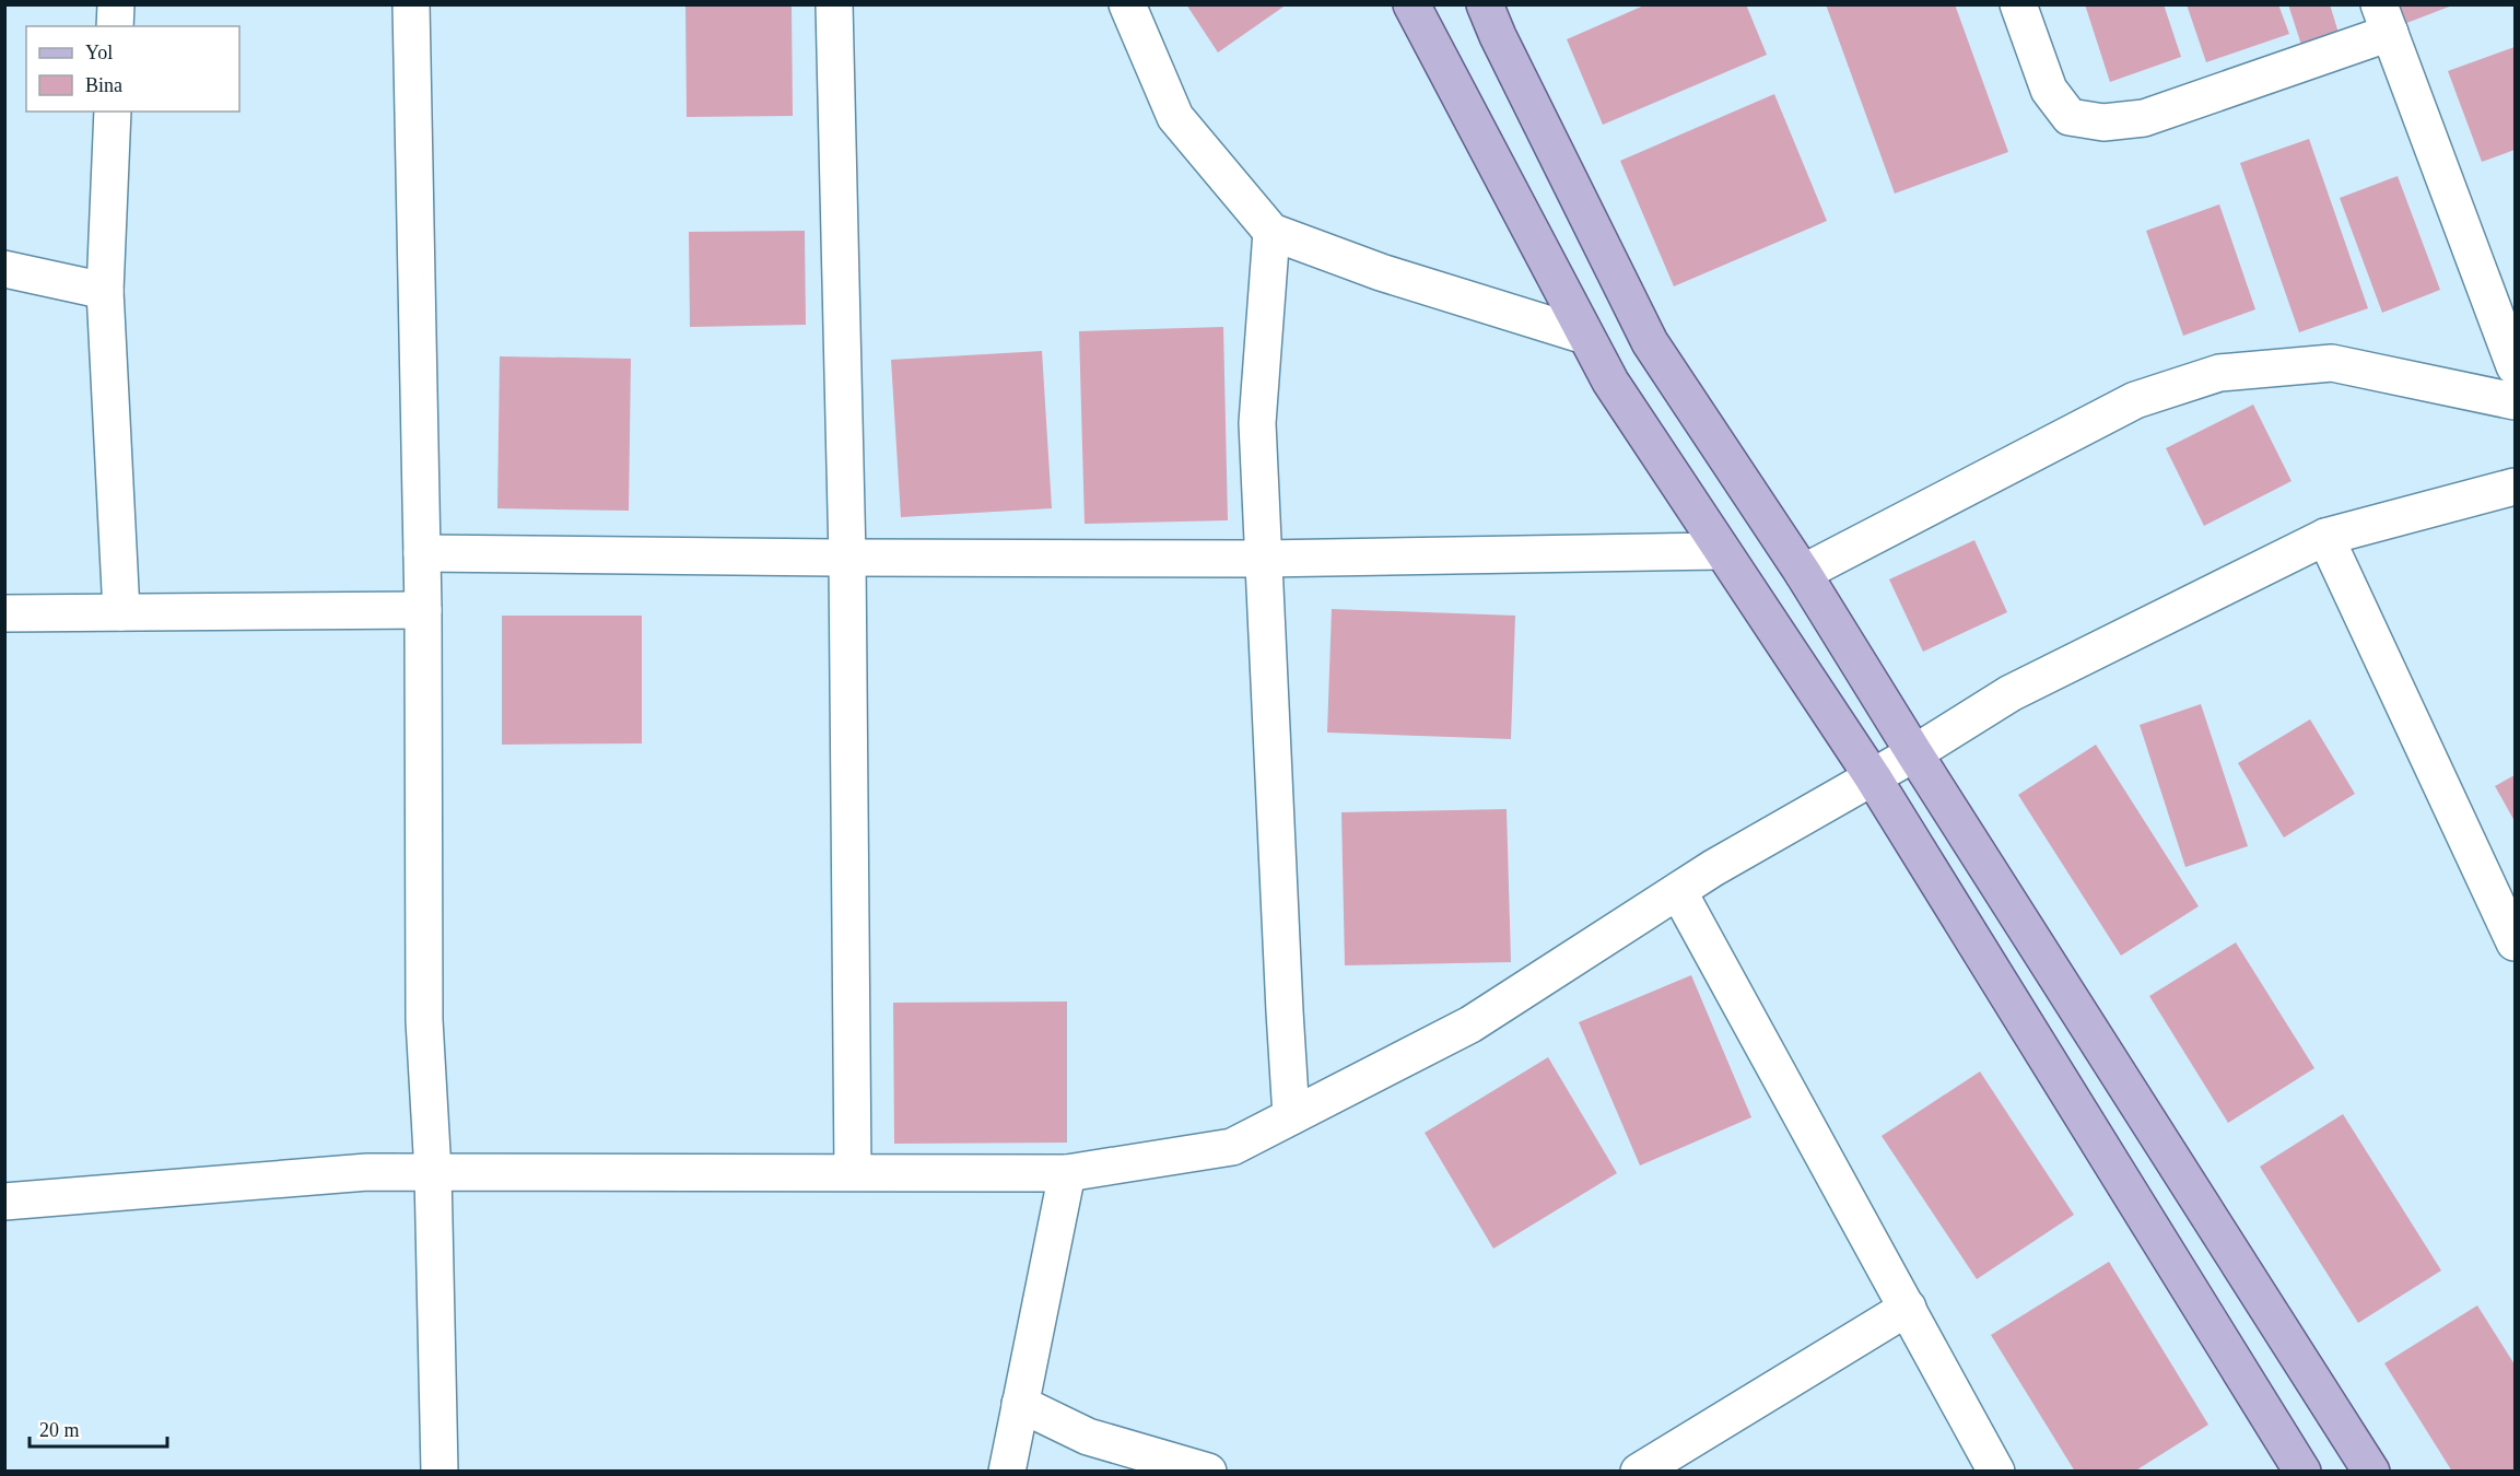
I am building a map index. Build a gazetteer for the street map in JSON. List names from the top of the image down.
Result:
{
  "legend": ["Yol", "Bina"],
  "scale_bar": "20 m"
}
